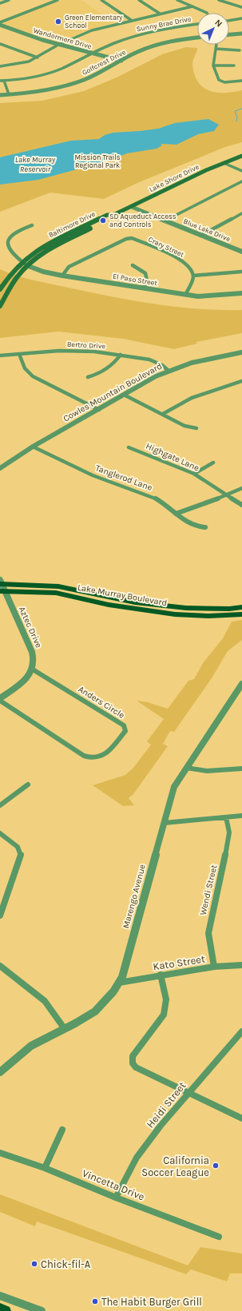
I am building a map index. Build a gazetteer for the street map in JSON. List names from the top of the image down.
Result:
{
  "streets": {
    "main road": ["Lake Shore Drive", "Baltimore Drive", "Lake Murray Boulevard"],
    "street": [
      "Sunny Brae Drive",
      "Wandermere Drive",
      "Golfcrest Drive",
      "Blue Lake Drive",
      "Crary Street",
      "El Paso Street",
      "Bertro Drive",
      "Cowles Mountain Boulevard",
      "Highgate Lane",
      "Tanglerod Lane",
      "Aztec Drive",
      "Anders Circle",
      "Wendi Street",
      "Marengo Avenue",
      "Kato Street",
      "Heidi Street",
      "Vincetta Drive"
    ]
  },
  "crossings": [
    ["Sunny Brae Drive", "Wandermere Drive"],
    ["Wandermere Drive", "Golfcrest Drive"],
    ["Lake Shore Drive", "Baltimore Drive"],
    ["Lake Shore Drive", "Blue Lake Drive"],
    ["Baltimore Drive", "El Paso Street"],
    ["Crary Street", "El Paso Street"],
    ["Bertro Drive", "Cowles Mountain Boulevard"],
    ["Cowles Mountain Boulevard", "Tanglerod Lane"],
    ["Lake Murray Boulevard", "Aztec Drive"],
    ["Aztec Drive", "Anders Circle"],
    ["Wendi Street", "Kato Street"],
    ["Marengo Avenue", "Kato Street"],
    ["Heidi Street", "Vincetta Drive"]
  ],
  "water": ["Lake Murray Reservoir"],
  "parks": ["Mission Trails Regional Park"],
  "places": [
    "Green Elementary School",
    "SD Aqueduct Access and Controls",
    "California Soccer League",
    "Chick-fil-A",
    "The Habit Burger Grill"
  ],
  "north": "top right"
}
